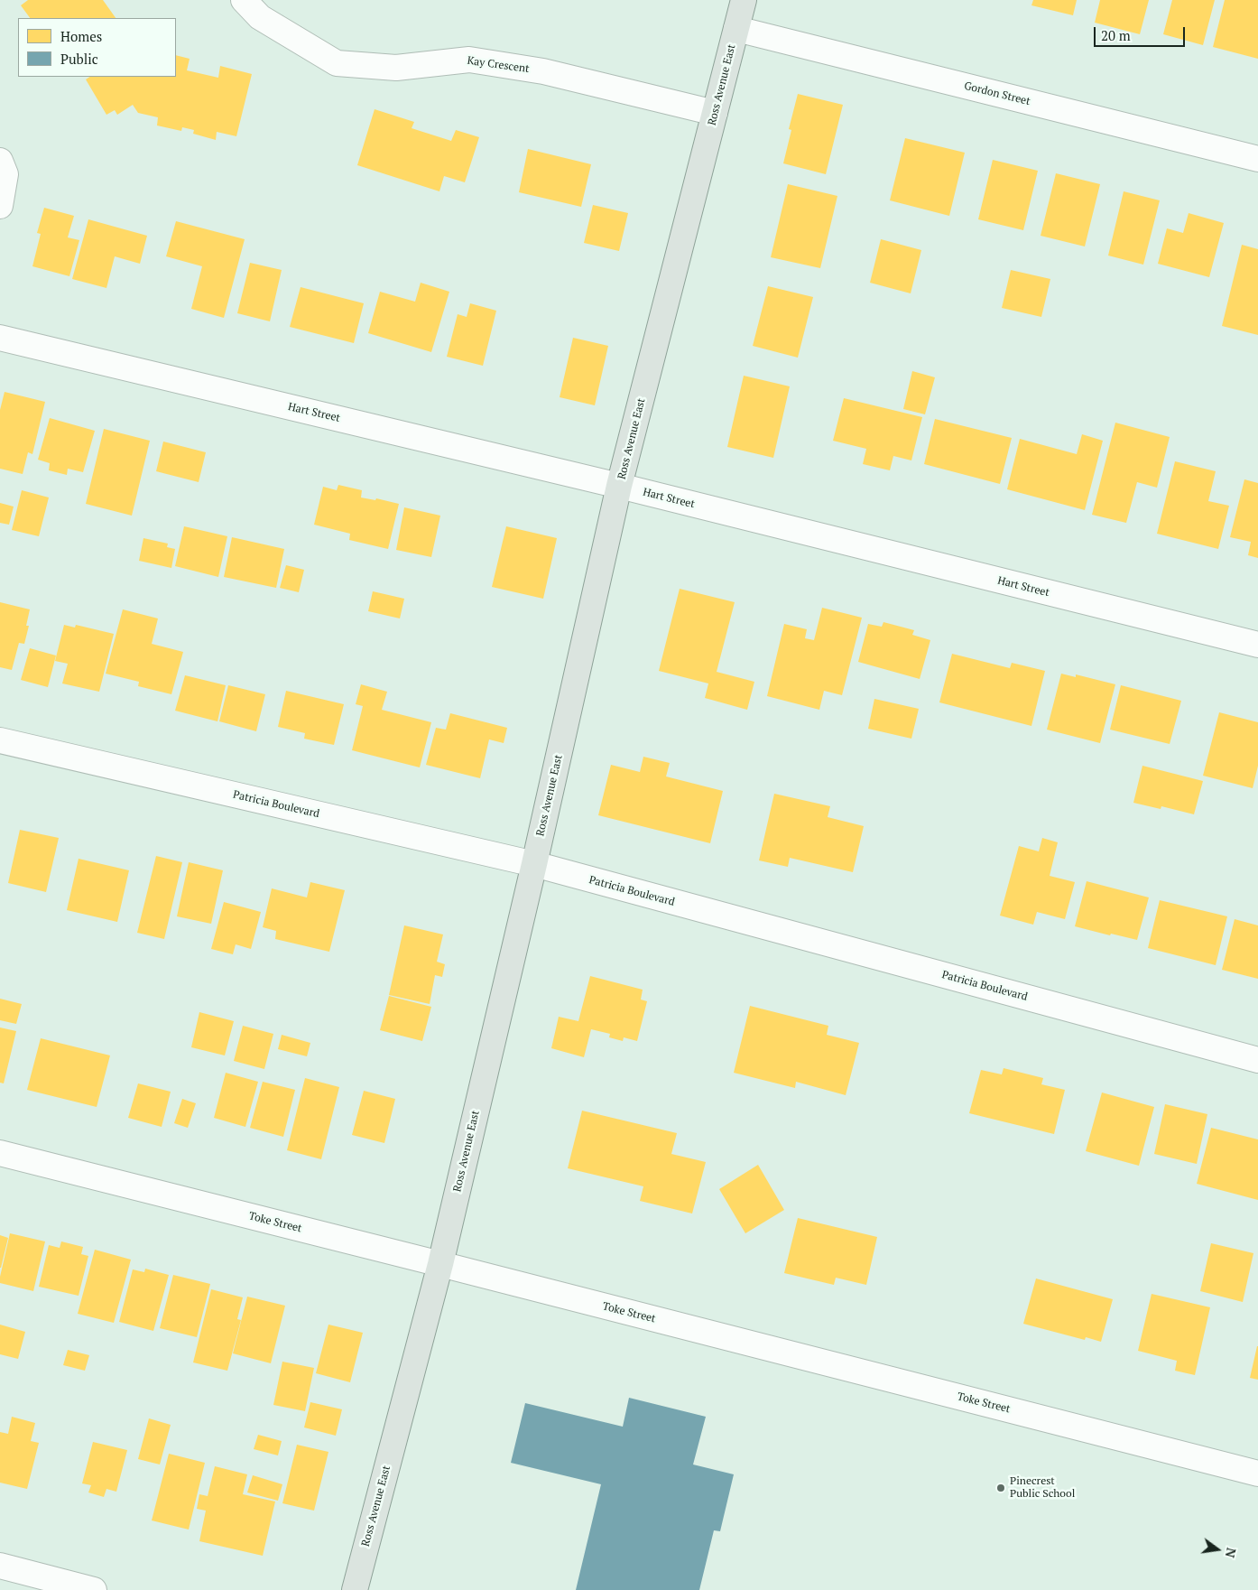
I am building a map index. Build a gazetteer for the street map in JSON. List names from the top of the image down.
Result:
{
  "streets": {
    "main road": ["Ross Avenue East"],
    "street": [
      "Kay Crescent",
      "Gordon Street",
      "Hart Street",
      "Patricia Boulevard",
      "Toke Street"
    ]
  },
  "crossings": [
    ["Kay Crescent", "Ross Avenue East"],
    ["Ross Avenue East", "Gordon Street"],
    ["Ross Avenue East", "Hart Street"],
    ["Ross Avenue East", "Patricia Boulevard"],
    ["Ross Avenue East", "Toke Street"]
  ],
  "places": ["Pinecrest Public School"],
  "legend": ["Homes", "Public"],
  "scale_bar": "20 m",
  "north": "right"
}
